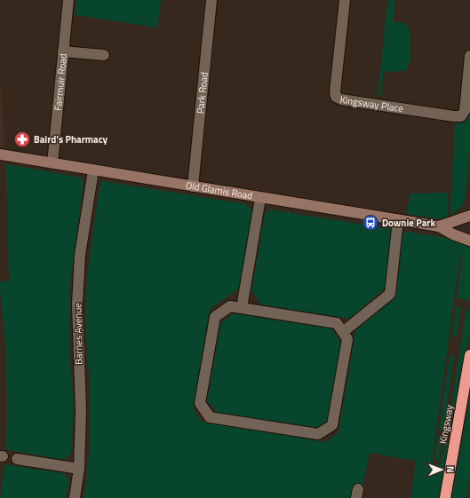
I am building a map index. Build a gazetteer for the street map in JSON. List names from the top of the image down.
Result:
{
  "streets": {
    "highway": ["Kingsway"],
    "street": [
      "Fairmuir Road",
      "Park Road",
      "Kingsway Place",
      "Old Glamis Road",
      "Barnes Avenue"
    ]
  },
  "crossings": [
    ["Fairmuir Road", "Old Glamis Road"],
    ["Park Road", "Old Glamis Road"],
    ["Old Glamis Road", "Barnes Avenue"]
  ],
  "places": {
    "pharmacy": ["Baird's Pharmacy"],
    "bus stop": ["Downie Park"]
  },
  "north": "right"
}
